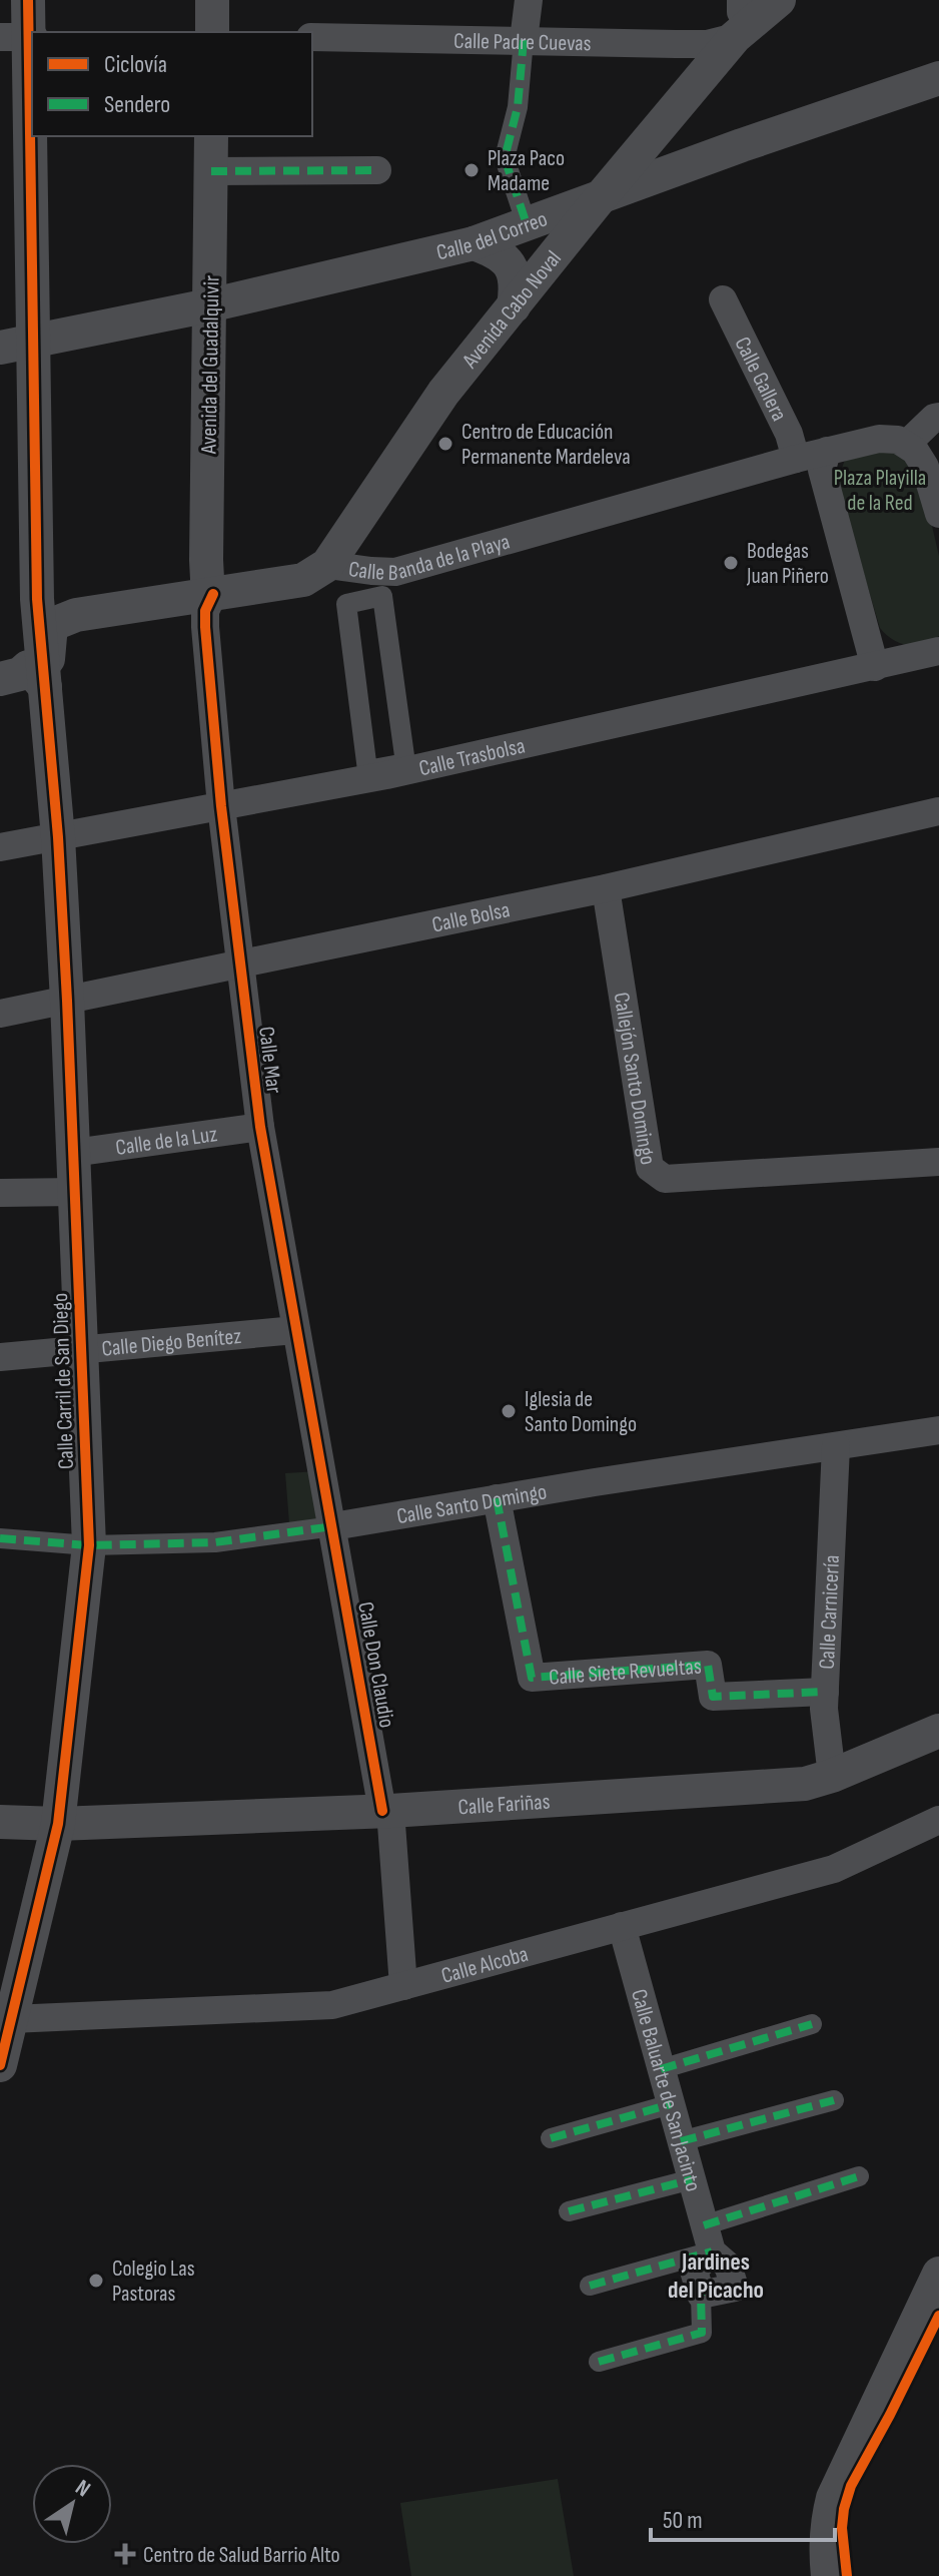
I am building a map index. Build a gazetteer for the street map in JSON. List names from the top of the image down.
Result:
{
  "streets": {
    "street": [
      "Calle Padre Cuevas",
      "Calle del Correo",
      "Avenida Cabo Noval",
      "Avenida del Guadalquivir",
      "Calle Gallera",
      "Calle Banda de la Playa",
      "Calle Trasbolsa",
      "Calle Bolsa",
      "Calle Mar",
      "Callejón Santo Domingo",
      "Calle de la Luz",
      "Calle Diego Benítez",
      "Calle Carril de San Diego",
      "Calle Santo Domingo",
      "Calle Carnicería",
      "Calle Don Claudio",
      "Calle Siete Revueltas",
      "Calle Fariñas",
      "Calle Alcoba",
      "Calle Baluarte de San Jacinto"
    ]
  },
  "crossings": [
    ["Calle Padre Cuevas", "Avenida Cabo Noval"],
    ["Calle del Correo", "Avenida Cabo Noval"],
    ["Calle del Correo", "Avenida del Guadalquivir"],
    ["Avenida Cabo Noval", "Calle Banda de la Playa"],
    ["Avenida del Guadalquivir", "Calle Banda de la Playa"],
    ["Avenida del Guadalquivir", "Calle Mar"],
    ["Calle Gallera", "Calle Banda de la Playa"],
    ["Calle Banda de la Playa", "Calle Mar"],
    ["Calle Banda de la Playa", "Calle Carril de San Diego"],
    ["Calle Trasbolsa", "Calle Mar"],
    ["Calle Trasbolsa", "Calle Carril de San Diego"],
    ["Calle Bolsa", "Calle Mar"],
    ["Calle Bolsa", "Callejón Santo Domingo"],
    ["Calle Bolsa", "Calle Carril de San Diego"],
    ["Calle Mar", "Calle de la Luz"],
    ["Calle Mar", "Calle Diego Benítez"],
    ["Calle Mar", "Calle Santo Domingo"],
    ["Calle Mar", "Calle Don Claudio"],
    ["Calle de la Luz", "Calle Carril de San Diego"],
    ["Calle Diego Benítez", "Calle Carril de San Diego"],
    ["Calle Carril de San Diego", "Calle Santo Domingo"],
    ["Calle Carril de San Diego", "Calle Fariñas"],
    ["Calle Carril de San Diego", "Calle Alcoba"],
    ["Calle Santo Domingo", "Calle Carnicería"],
    ["Calle Santo Domingo", "Calle Don Claudio"],
    ["Calle Santo Domingo", "Calle Siete Revueltas"],
    ["Calle Carnicería", "Calle Siete Revueltas"],
    ["Calle Carnicería", "Calle Fariñas"],
    ["Calle Don Claudio", "Calle Fariñas"],
    ["Calle Don Claudio", "Calle Alcoba"],
    ["Calle Alcoba", "Calle Baluarte de San Jacinto"]
  ],
  "districts": ["Jardines del Picacho"],
  "parks": ["Plaza Playilla de la Red"],
  "places": {
    "other": [
      "Plaza Paco Madame",
      "Centro de Educación Permanente Mardeleva",
      "Bodegas Juan Piñero",
      "Iglesia de Santo Domingo",
      "Colegio Las Pastoras"
    ],
    "health": ["Centro de Salud Barrio Alto"]
  },
  "legend": ["Ciclovía", "Sendero"],
  "scale_bar": "50 m",
  "north": "top right"
}
